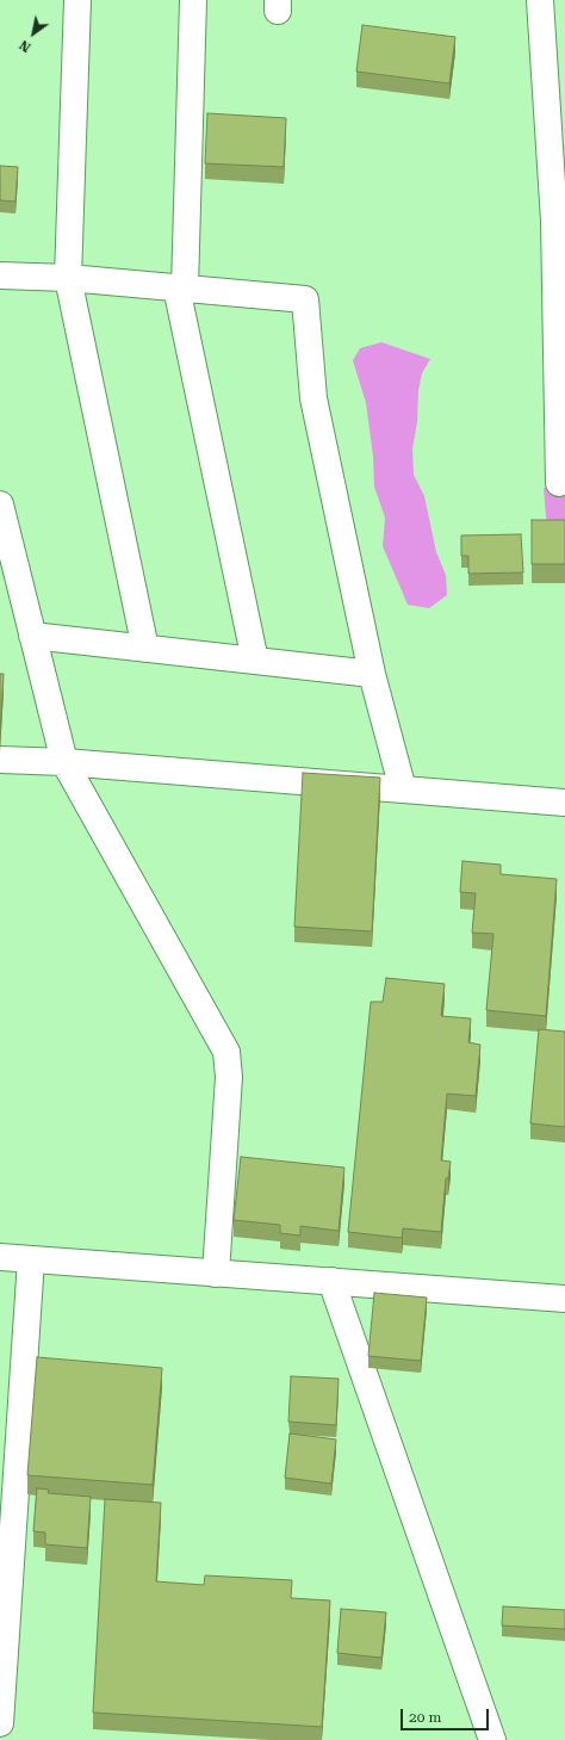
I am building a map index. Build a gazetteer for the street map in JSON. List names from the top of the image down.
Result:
{
  "scale_bar": "20 m",
  "north": "bottom left"
}
